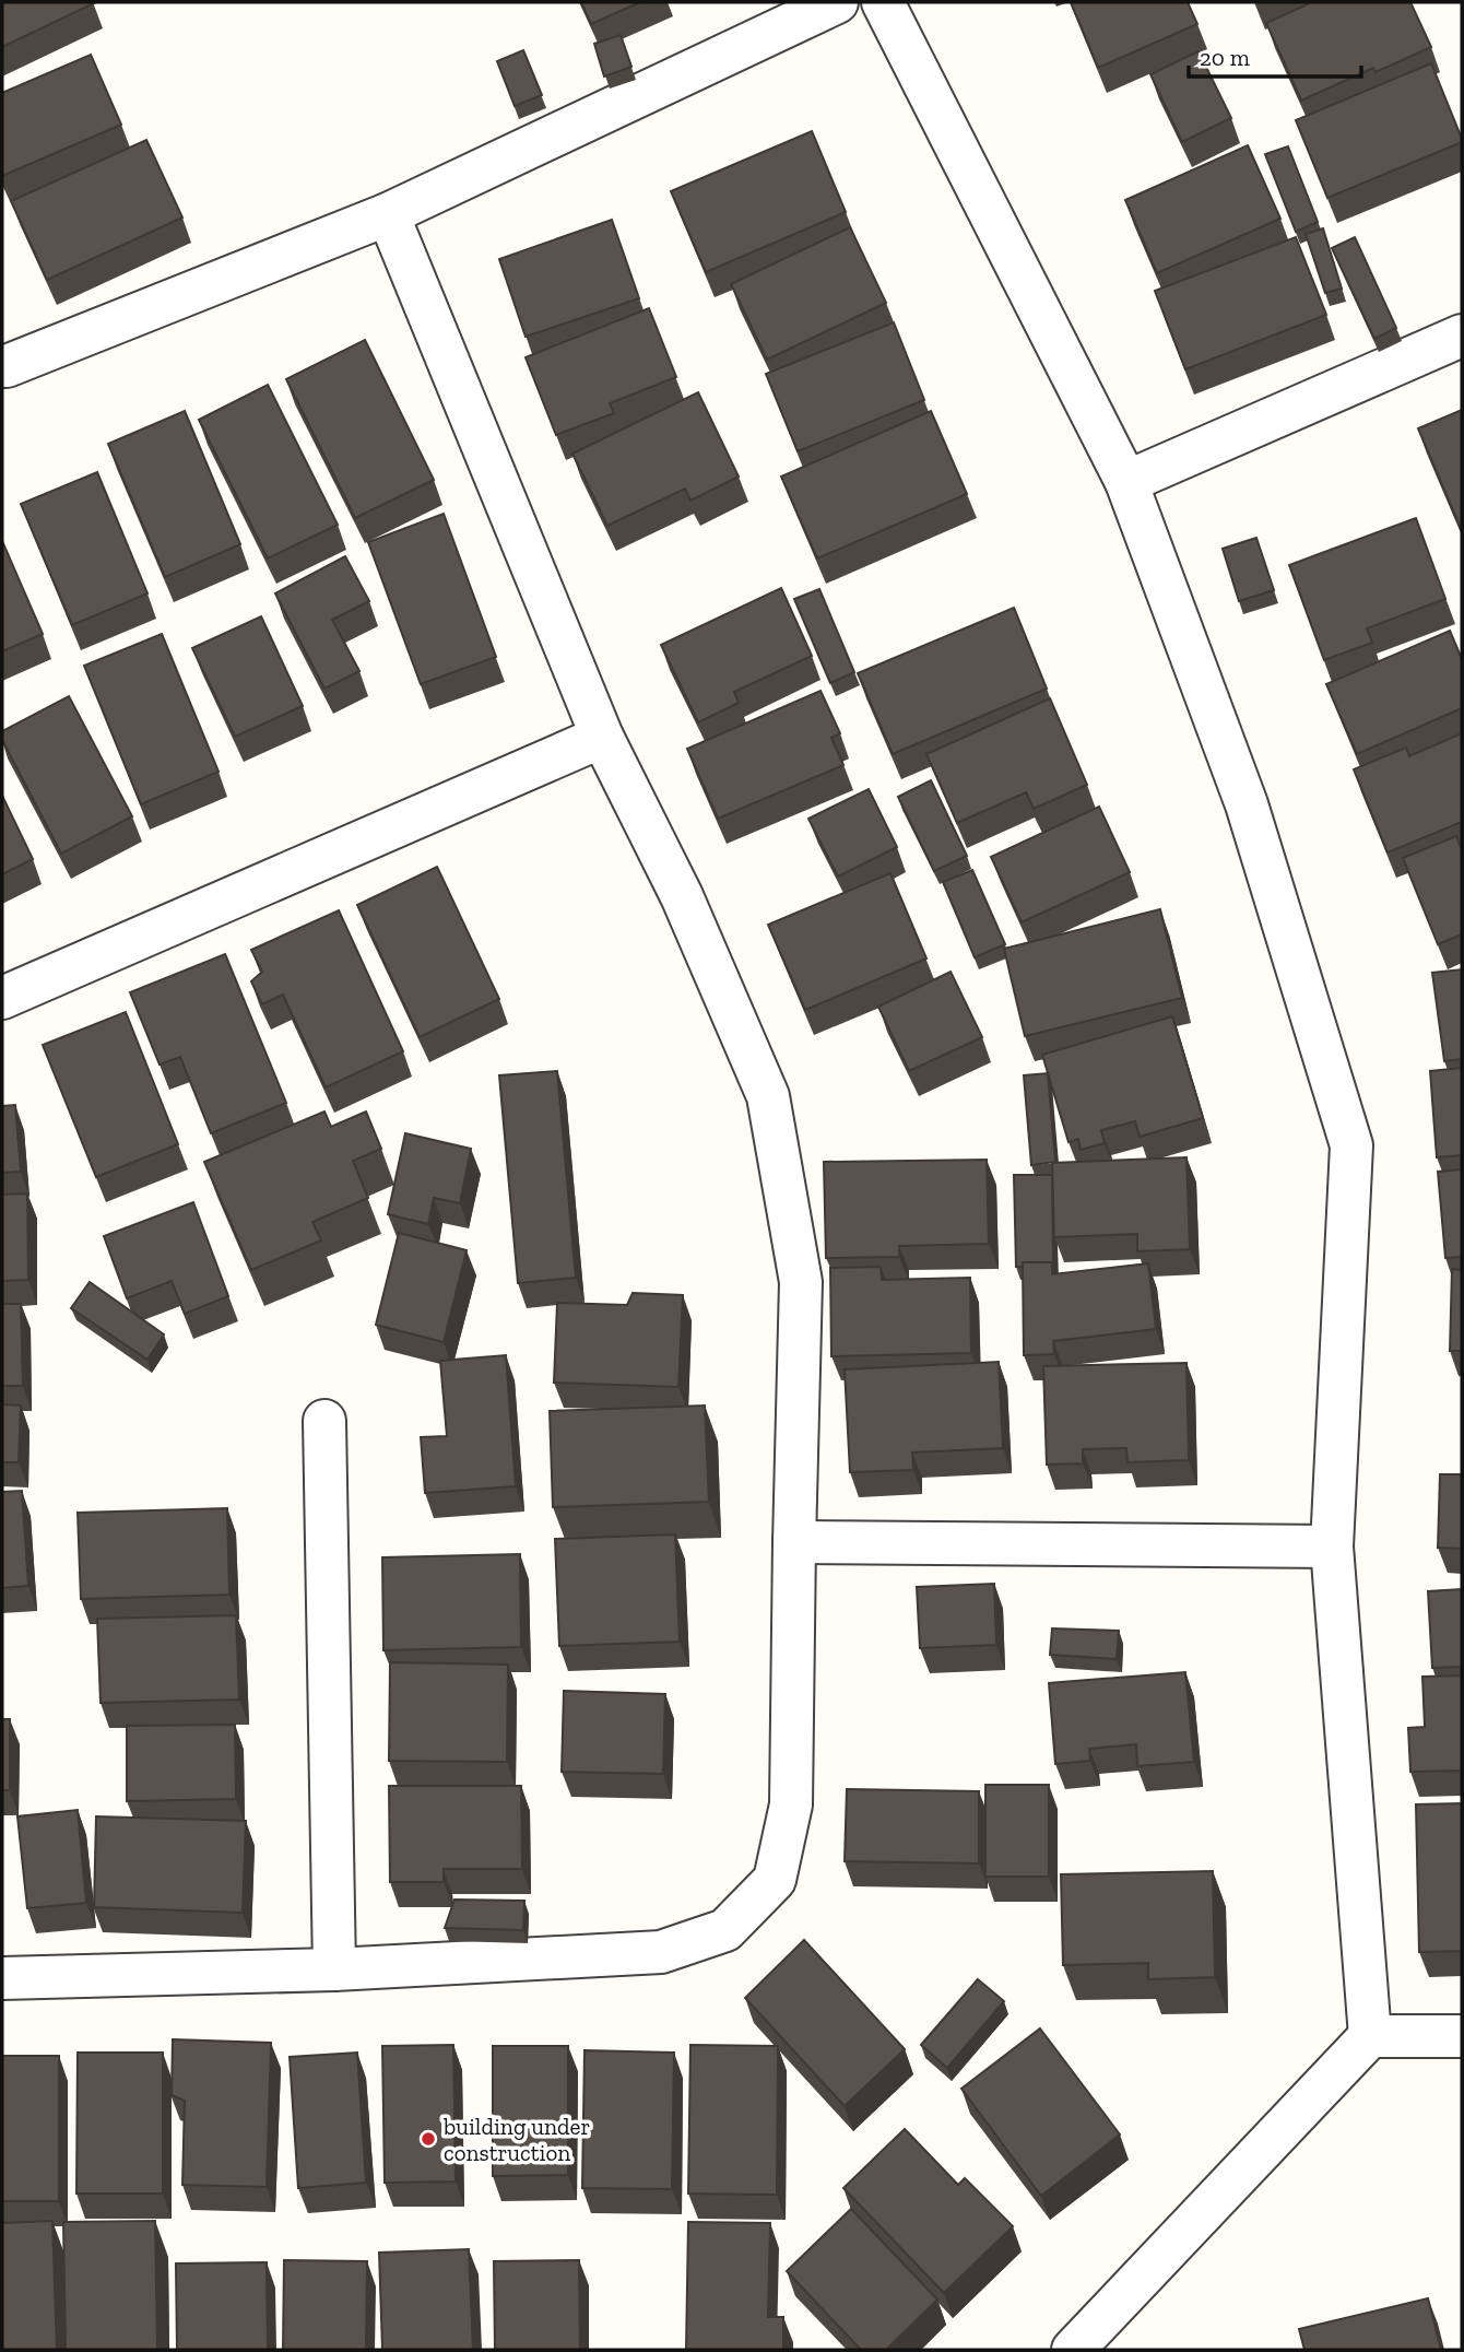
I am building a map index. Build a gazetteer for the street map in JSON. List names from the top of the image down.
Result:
{
  "places": ["building under construction"],
  "scale_bar": "20 m"
}
